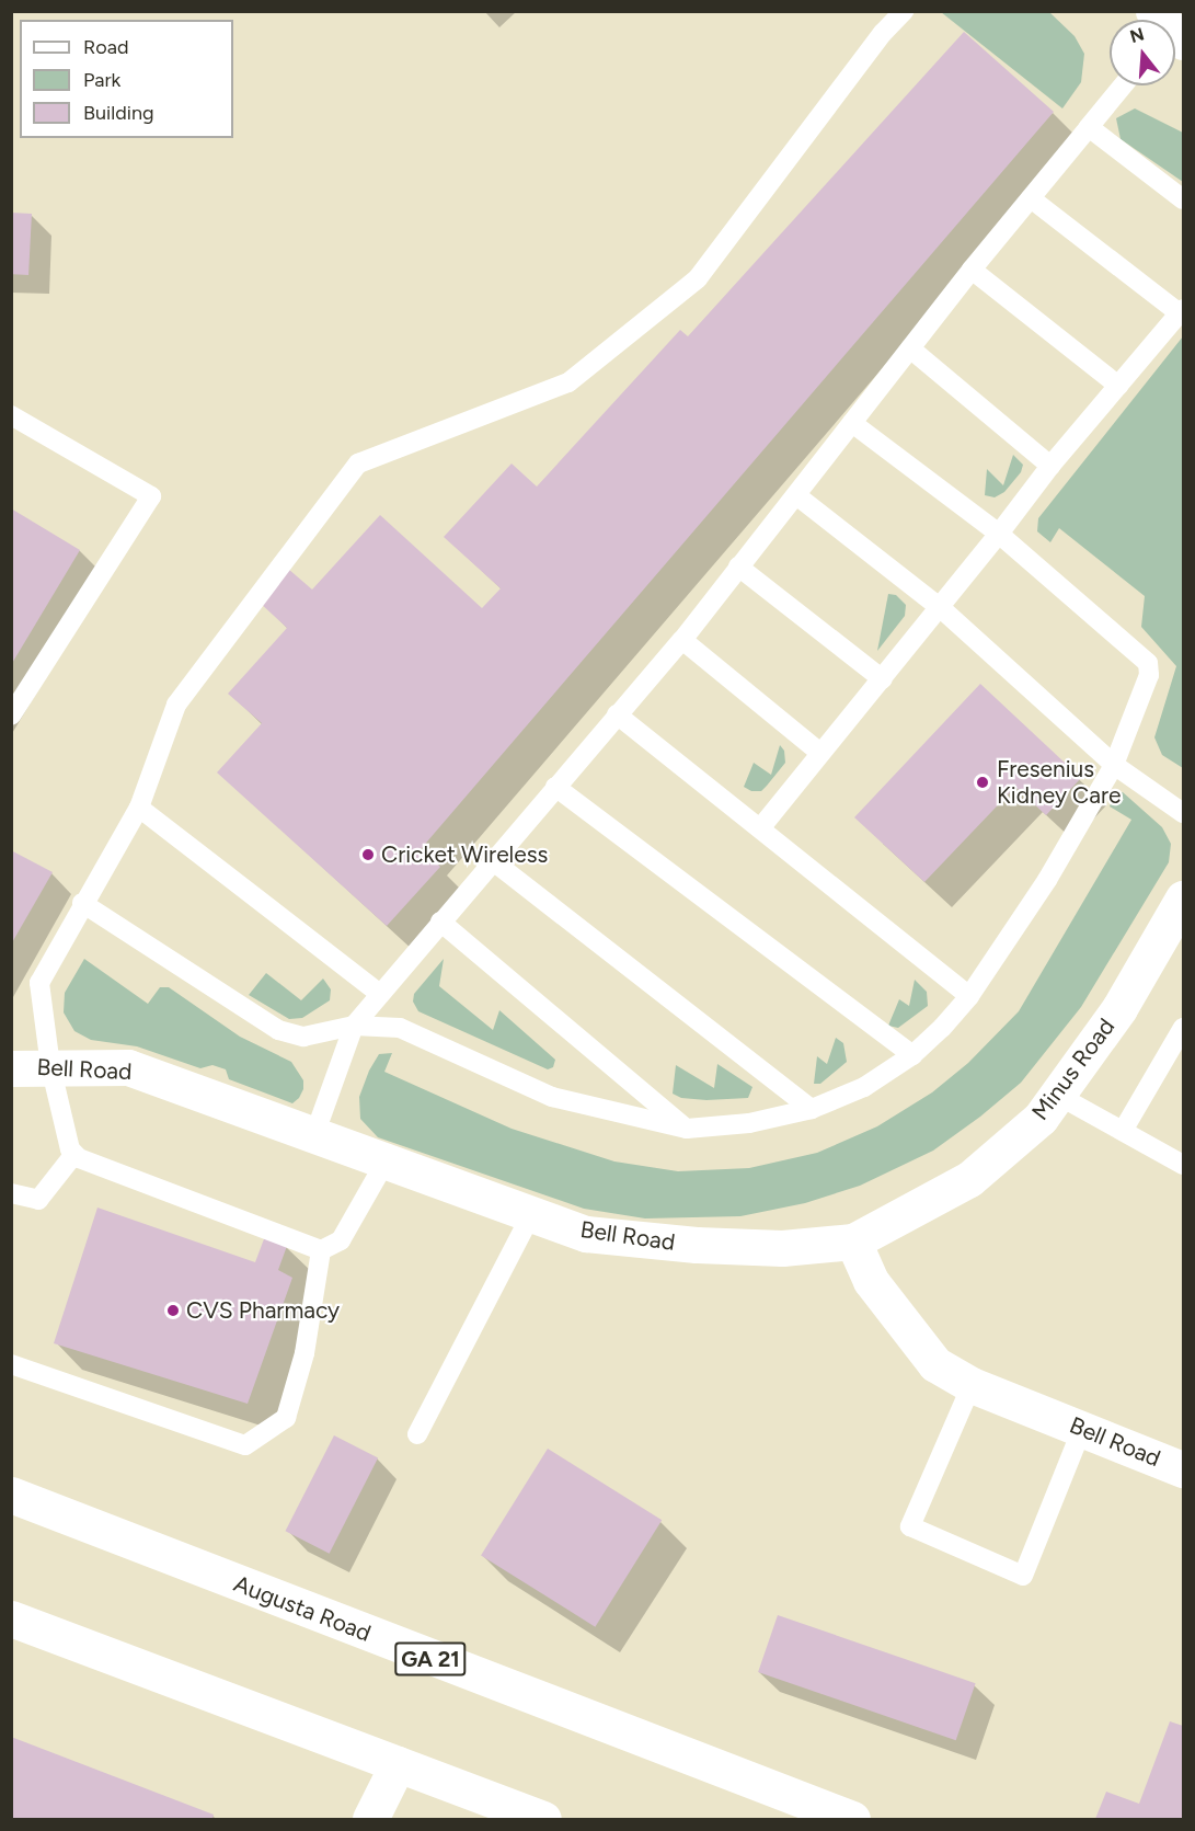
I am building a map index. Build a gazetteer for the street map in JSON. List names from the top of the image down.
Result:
{
  "streets": {
    "main road": [
      "Bell Road",
      "Minus Road",
      "Augusta Road",
      "GA 21"
    ]
  },
  "crossings": [
    ["Bell Road", "Minus Road"]
  ],
  "places": ["Fresenius Kidney Care", "Cricket Wireless", "CVS Pharmacy"],
  "legend": ["Road", "Park", "Building"],
  "north": "top"
}
